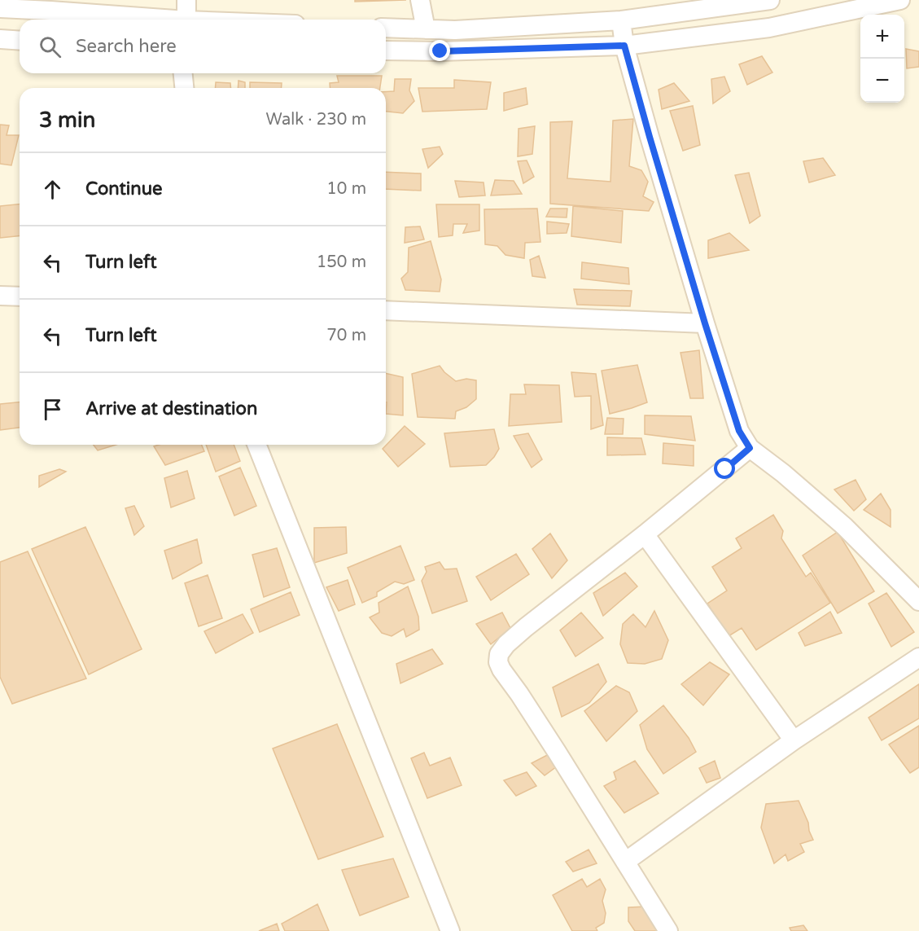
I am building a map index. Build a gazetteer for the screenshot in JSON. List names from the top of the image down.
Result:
{
  "page": {
    "map_buttons": ["+", "−"],
    "search": "Search here",
    "heading": ["3 min", "Walk · 230 m"],
    "list": [
      ["Continue", "10 m"],
      ["Turn left", "150 m"],
      ["Turn left", "70 m"],
      "Arrive at destination"
    ]
  }
}
